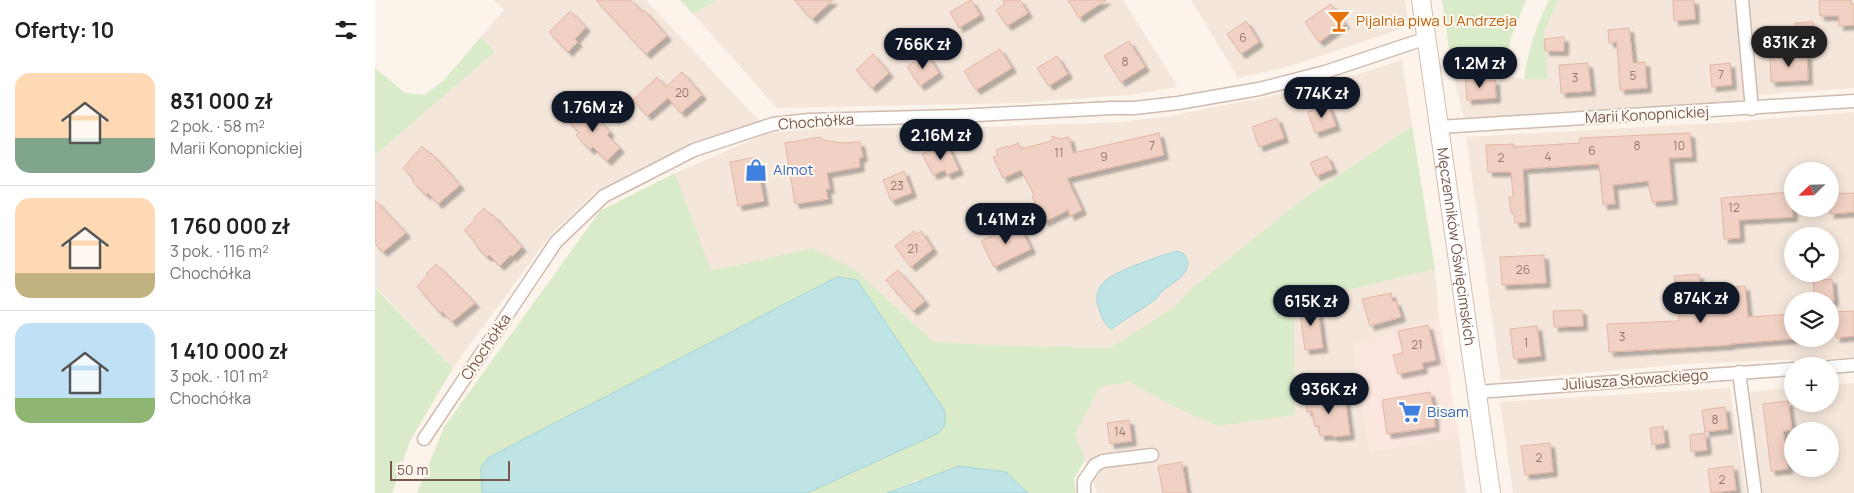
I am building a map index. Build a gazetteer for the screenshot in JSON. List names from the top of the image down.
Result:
{
  "streets": {
    "main road": ["Męczenników Oświęcimskich"],
    "street": ["Marii Konopnickiej", "Chochółka", "Juliusza Słowackiego"]
  },
  "crossings": [
    ["Marii Konopnickiej", "Męczenników Oświęcimskich"],
    ["Chochółka", "Męczenników Oświęcimskich"],
    ["Męczenników Oświęcimskich", "Juliusza Słowackiego"]
  ],
  "places": {
    "bar": ["Pijalnia piwa U Andrzeja"],
    "shop": ["Almot"],
    "supermarket": ["Bisam"]
  },
  "house_numbers": [
    "6",
    "8",
    "7",
    "5",
    "3",
    "20",
    "7",
    "8",
    "10",
    "6",
    "11",
    "9",
    "4",
    "2",
    "23",
    "12",
    "21",
    "26",
    "3",
    "1",
    "21",
    "8",
    "14",
    "2",
    "2"
  ],
  "scale_bar": "50 m",
  "north": "bottom left",
  "page": {
    "heading": "Oferty: 10",
    "price": [
      "831K zł",
      "766K zł",
      "1.2M zł",
      "774K zł",
      "1.76M zł",
      "2.16M zł",
      "1.41M zł",
      "874K zł",
      "615K zł",
      "936K zł"
    ],
    "list": [
      {
        "name": "831 000 zł",
        "note": "2 pok. · 58 m² · Marii Konopnickiej"
      },
      {
        "name": "1 760 000 zł",
        "note": "3 pok. · 116 m² · Chochółka"
      },
      {
        "name": "1 410 000 zł",
        "note": "3 pok. · 101 m² · Chochółka"
      }
    ],
    "map_buttons": ["+", "−"],
    "scale": "50 m"
  }
}
